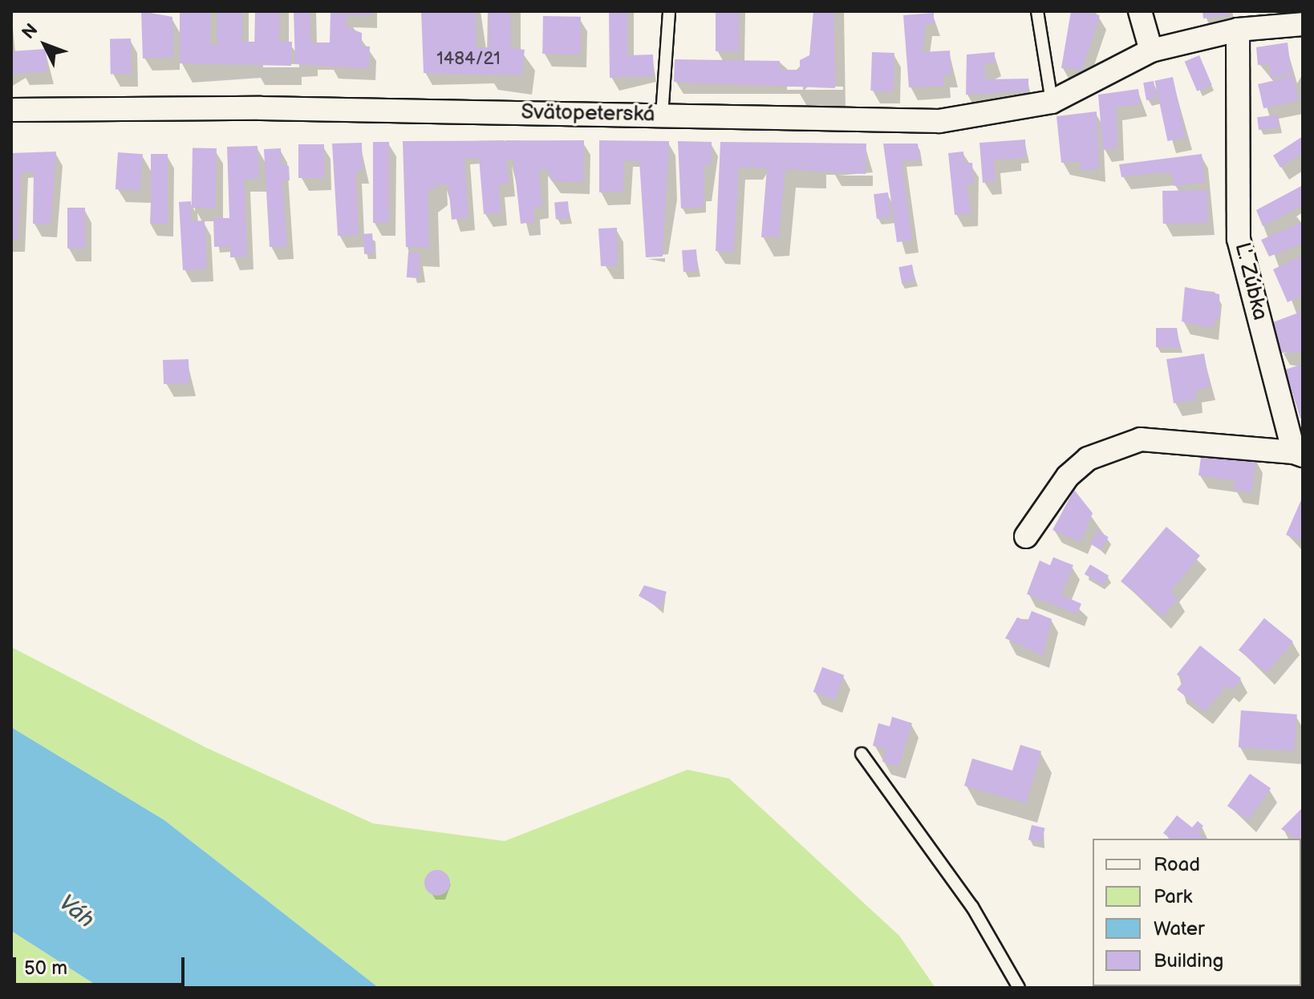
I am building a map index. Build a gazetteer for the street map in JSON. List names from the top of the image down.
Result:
{
  "streets": {
    "street": ["Svätopeterská", "Ľ. Zúbka"]
  },
  "crossings": [
    ["Svätopeterská", "Ľ. Zúbka"]
  ],
  "water": ["Váh"],
  "house_numbers": ["1484/21"],
  "legend": [
    "Road",
    "Park",
    "Water",
    "Building"
  ],
  "scale_bar": "50 m",
  "north": "top left"
}
